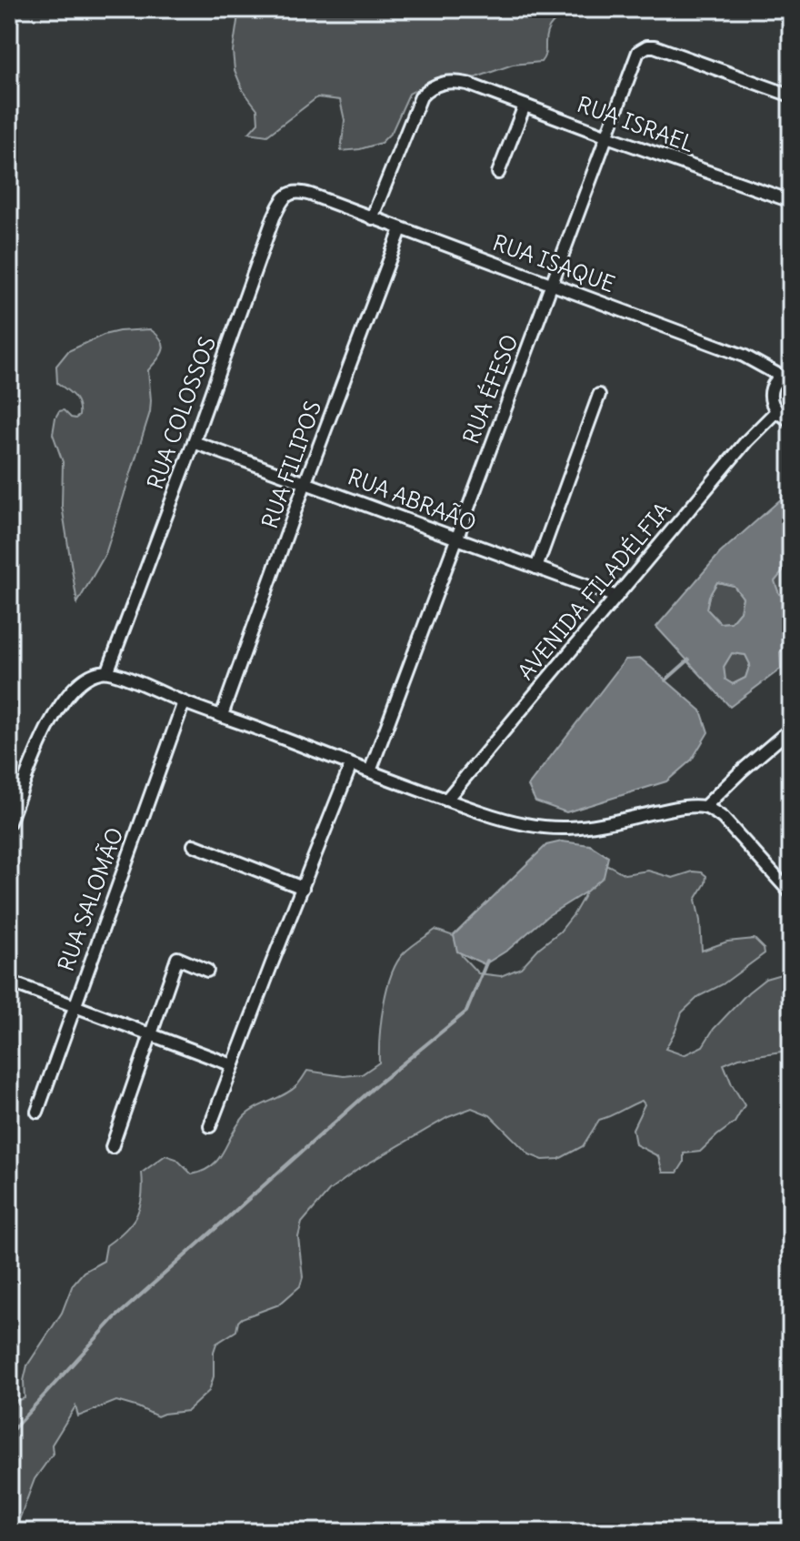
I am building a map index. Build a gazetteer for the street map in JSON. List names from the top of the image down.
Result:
{
  "streets": {
    "street": [
      "RUA ISRAEL",
      "RUA ISAQUE",
      "RUA ÉFESO",
      "RUA COLOSSOS",
      "RUA FILIPOS",
      "RUA ABRAÃO",
      "AVENIDA FILADÉLFIA",
      "RUA SALOMÃO"
    ]
  },
  "crossings": [
    ["RUA ISRAEL", "RUA ISAQUE"],
    ["RUA ISRAEL", "RUA ÉFESO"],
    ["RUA ISAQUE", "RUA ÉFESO"],
    ["RUA ISAQUE", "RUA COLOSSOS"],
    ["RUA ISAQUE", "RUA FILIPOS"],
    ["RUA ÉFESO", "RUA ABRAÃO"],
    ["RUA COLOSSOS", "RUA ABRAÃO"],
    ["RUA FILIPOS", "RUA ABRAÃO"],
    ["RUA ABRAÃO", "AVENIDA FILADÉLFIA"]
  ]
}
